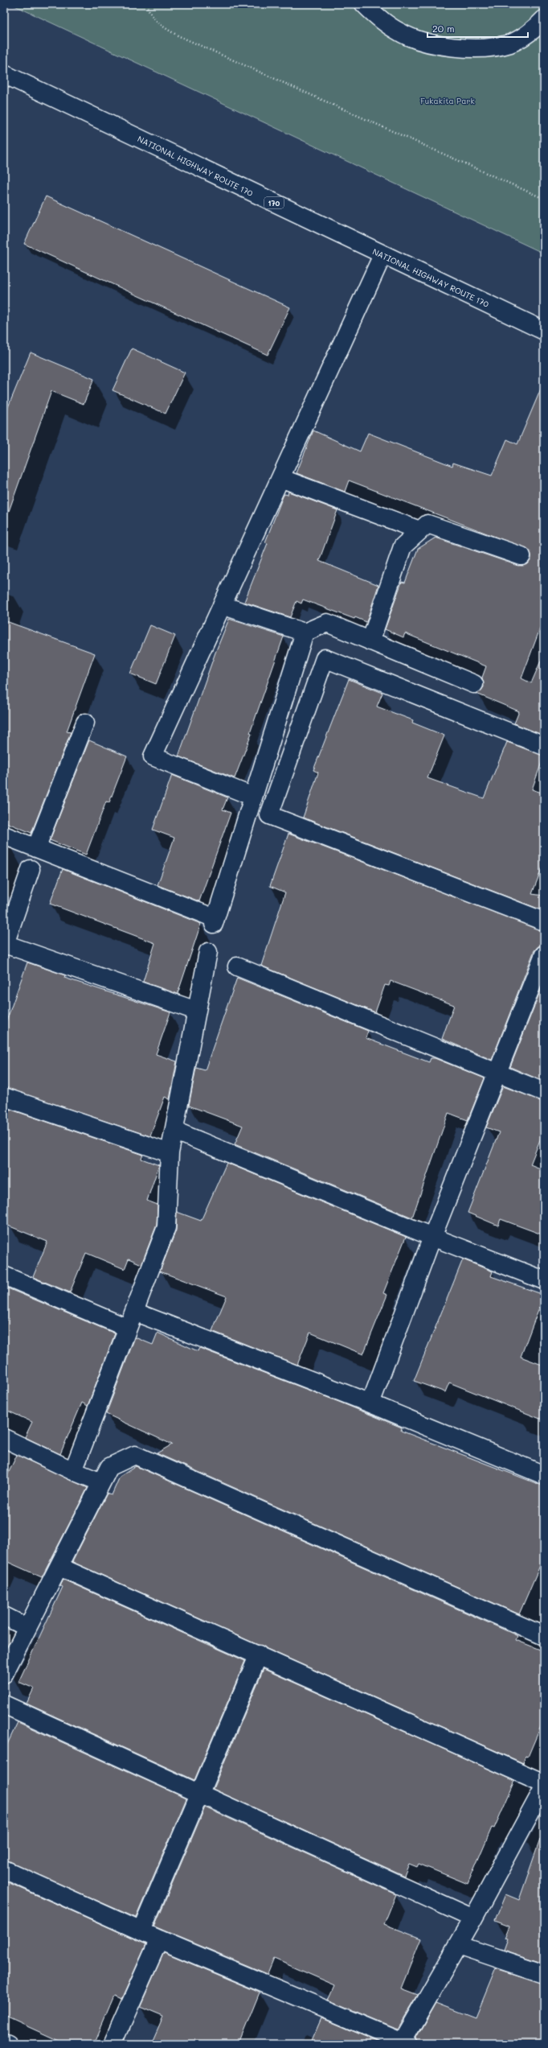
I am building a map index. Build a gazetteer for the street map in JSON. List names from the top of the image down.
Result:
{
  "streets": {
    "main road": ["NATIONAL HIGHWAY ROUTE 170", "170"]
  },
  "parks": ["Fukakita Park"],
  "scale_bar": "20 m"
}
